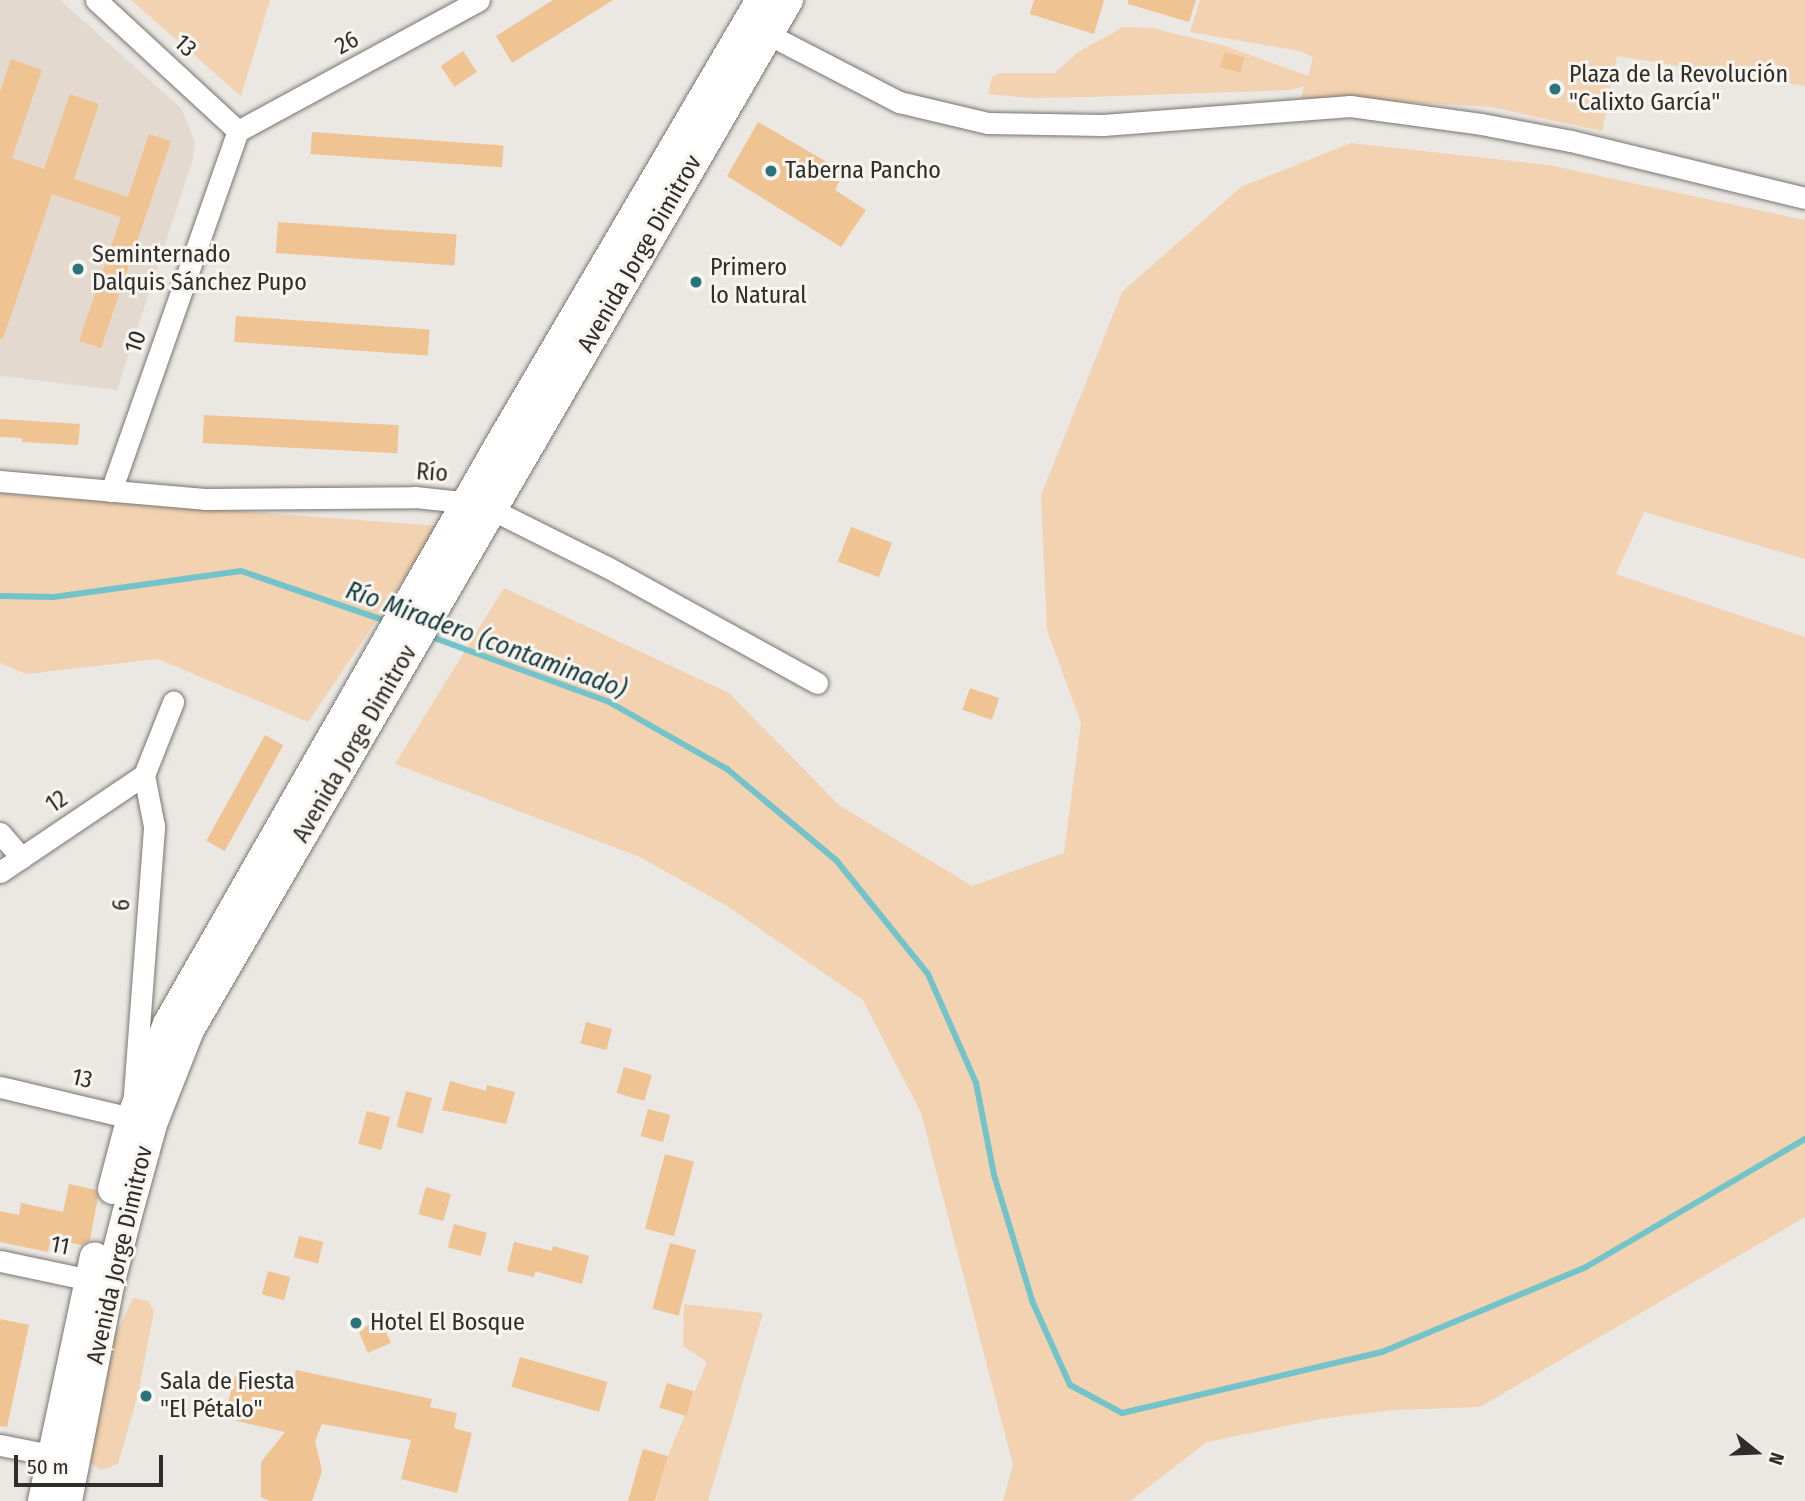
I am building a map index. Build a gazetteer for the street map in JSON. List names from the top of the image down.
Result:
{
  "streets": {
    "main road": ["Avenida Jorge Dimitrov"],
    "street": [
      "26",
      "13",
      "10",
      "Río",
      "12",
      "6",
      "11"
    ]
  },
  "crossings": [
    ["26", "13"],
    ["26", "10"],
    ["13", "Avenida Jorge Dimitrov"],
    ["13", "10"],
    ["13", "6"],
    ["Avenida Jorge Dimitrov", "Río"],
    ["Avenida Jorge Dimitrov", "6"],
    ["Avenida Jorge Dimitrov", "11"],
    ["10", "Río"],
    ["12", "6"]
  ],
  "water": ["Río Miradero (contaminado)"],
  "places": [
    "Plaza de la Revolución \"Calixto García\"",
    "Taberna Pancho",
    "Seminternado Dalquis Sánchez Pupo",
    "Primero lo Natural",
    "Hotel El Bosque",
    "Sala de Fiesta \"El Pétalo\""
  ],
  "scale_bar": "50 m",
  "north": "right"
}
